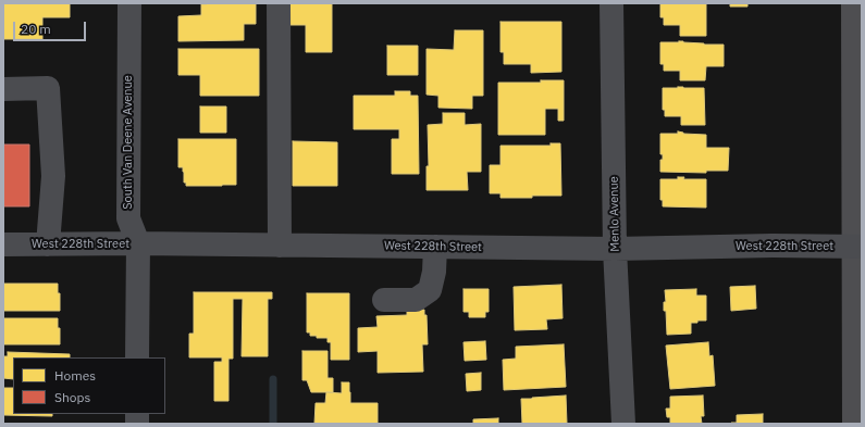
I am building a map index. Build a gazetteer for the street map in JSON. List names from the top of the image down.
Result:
{
  "streets": {
    "street": ["South Van Deene Avenue", "Menlo Avenue", "West 228th Street"]
  },
  "crossings": [
    ["South Van Deene Avenue", "West 228th Street"],
    ["Menlo Avenue", "West 228th Street"]
  ],
  "legend": ["Homes", "Shops"],
  "scale_bar": "20 m"
}
